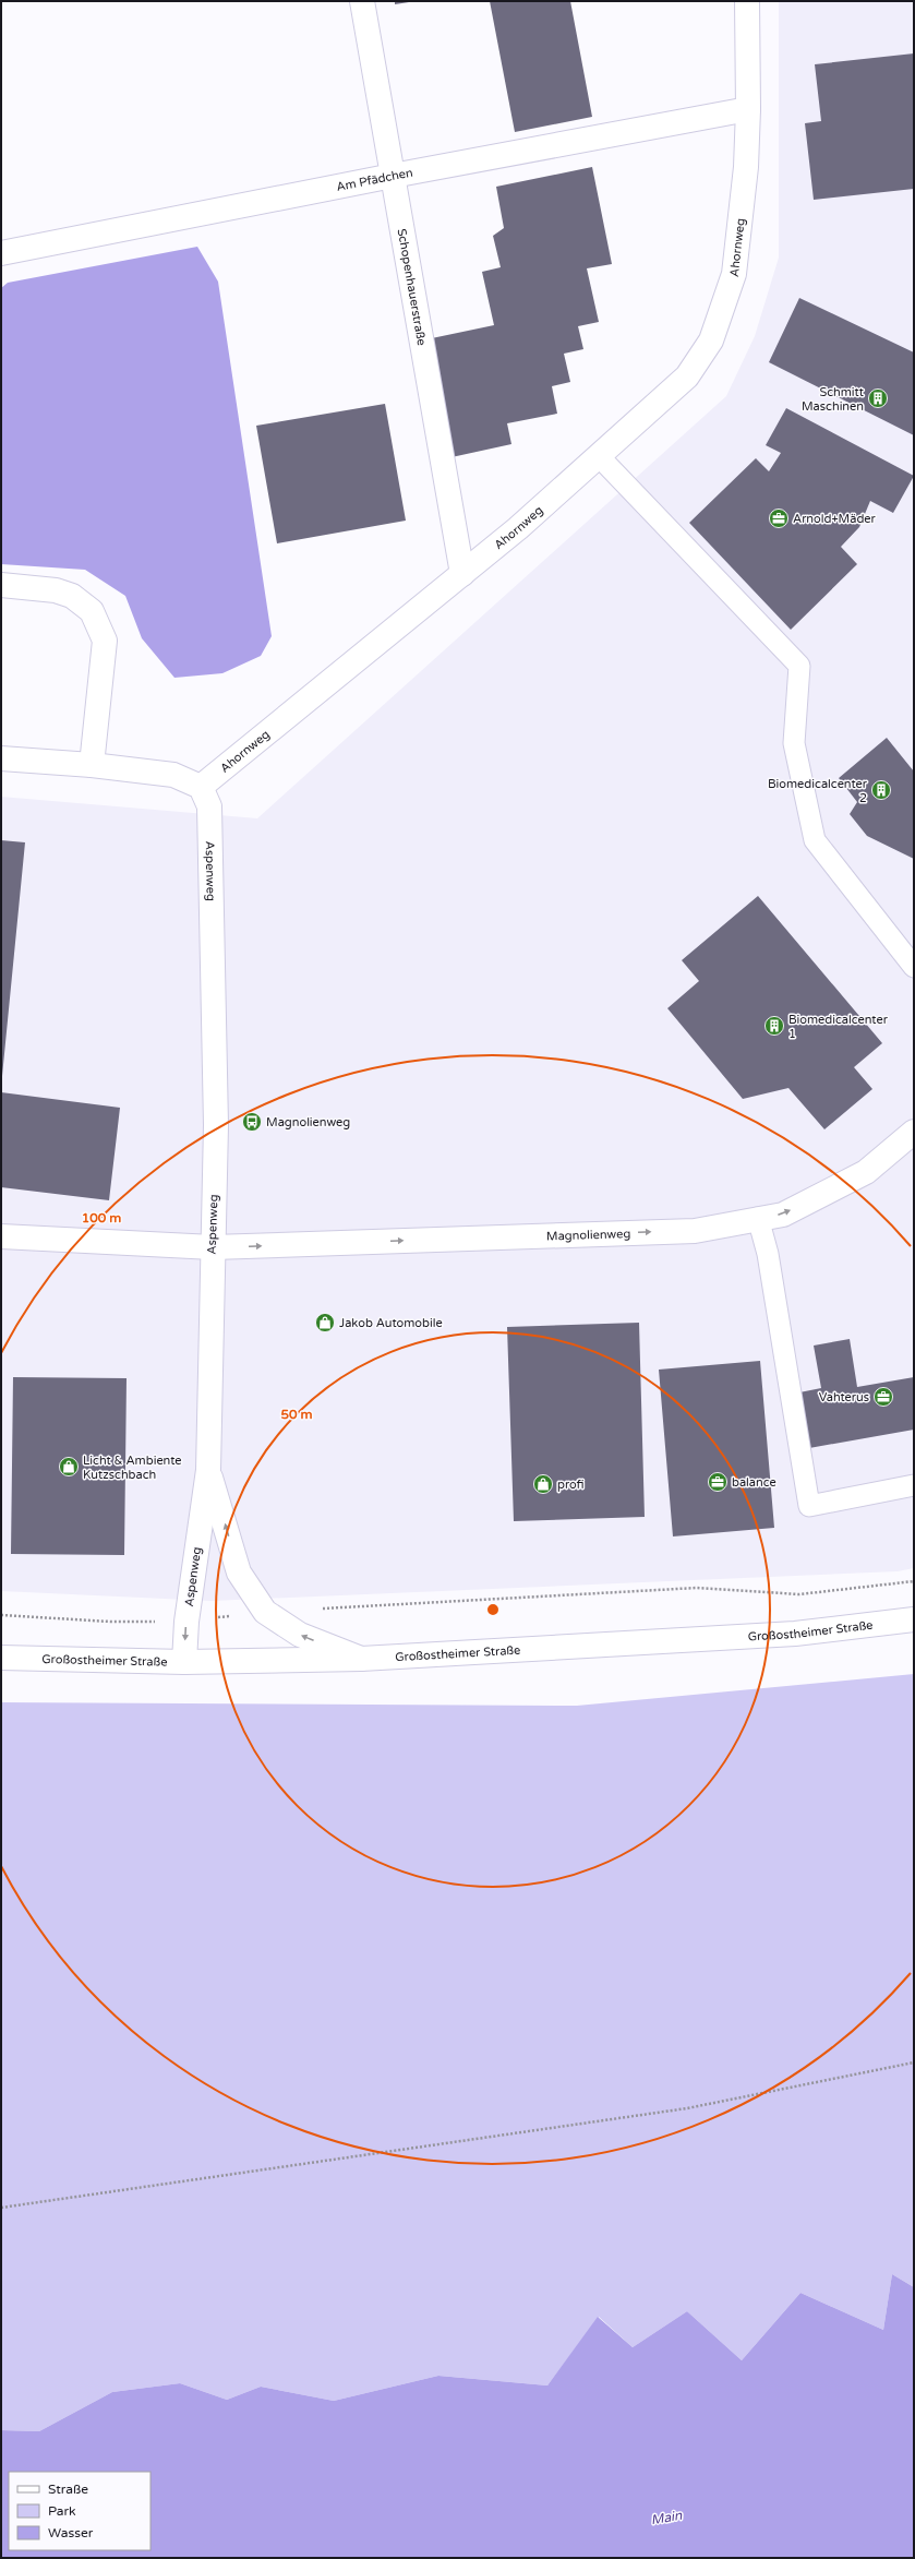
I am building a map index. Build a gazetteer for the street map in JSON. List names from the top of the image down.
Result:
{
  "streets": {
    "street": [
      "Am Pfädchen",
      "Ahornweg",
      "Schopenhauerstraße",
      "Aspenweg",
      "Magnolienweg",
      "Großostheimer Straße"
    ]
  },
  "crossings": [
    ["Am Pfädchen", "Ahornweg"],
    ["Am Pfädchen", "Schopenhauerstraße"],
    ["Ahornweg", "Schopenhauerstraße"],
    ["Ahornweg", "Aspenweg"],
    ["Aspenweg", "Magnolienweg"],
    ["Aspenweg", "Großostheimer Straße"]
  ],
  "one_way": ["Magnolienweg"],
  "water": ["Main"],
  "places": {
    "building": ["Schmitt Maschinen", "Biomedicalcenter 2", "Biomedicalcenter 1"],
    "office": ["Arnold+Mäder", "Vahterus", "balance"],
    "bus stop": ["Magnolienweg"],
    "shop": ["Jakob Automobile", "Licht & Ambiente Kutzschbach", "profi"]
  },
  "legend": ["Straße", "Park", "Wasser"],
  "rings": ["100 m", "50 m"]
}
